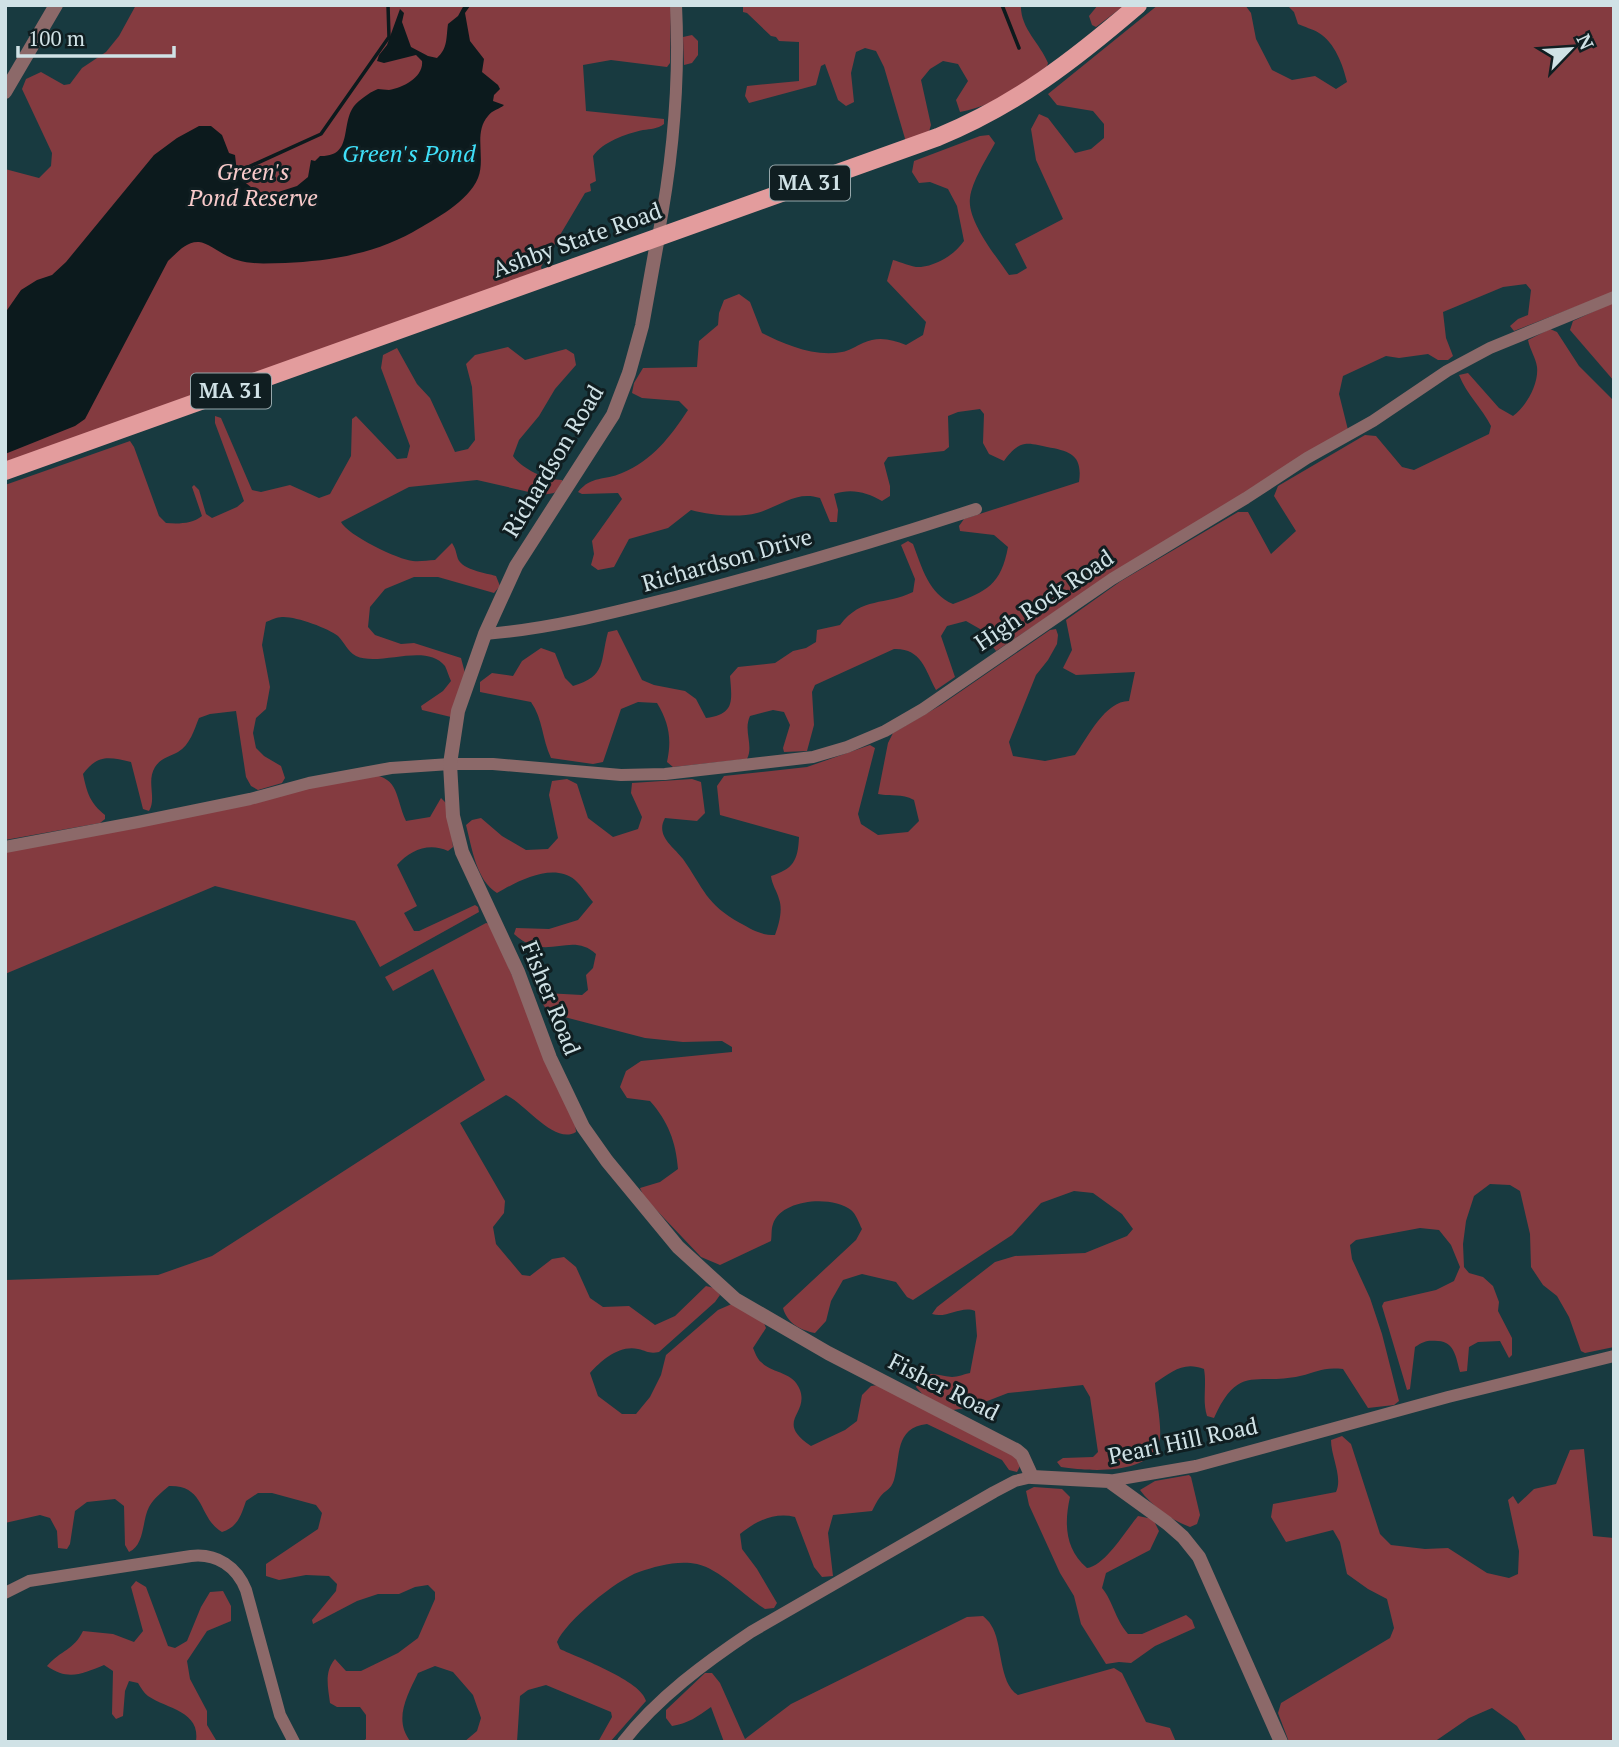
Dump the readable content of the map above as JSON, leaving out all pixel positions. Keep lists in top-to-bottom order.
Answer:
{
  "streets": {
    "main road": ["MA 31", "Ashby State Road"],
    "street": [
      "Richardson Road",
      "Richardson Drive",
      "High Rock Road",
      "Fisher Road",
      "Pearl Hill Road"
    ]
  },
  "crossings": [
    ["Ashby State Road", "Richardson Road"],
    ["Richardson Road", "Richardson Drive"],
    ["Richardson Road", "High Rock Road"],
    ["Richardson Road", "Fisher Road"],
    ["High Rock Road", "Fisher Road"],
    ["Fisher Road", "Pearl Hill Road"]
  ],
  "water": ["Green's Pond"],
  "parks": ["Green's Pond Reserve"],
  "scale_bar": "100 m",
  "north": "top right"
}
